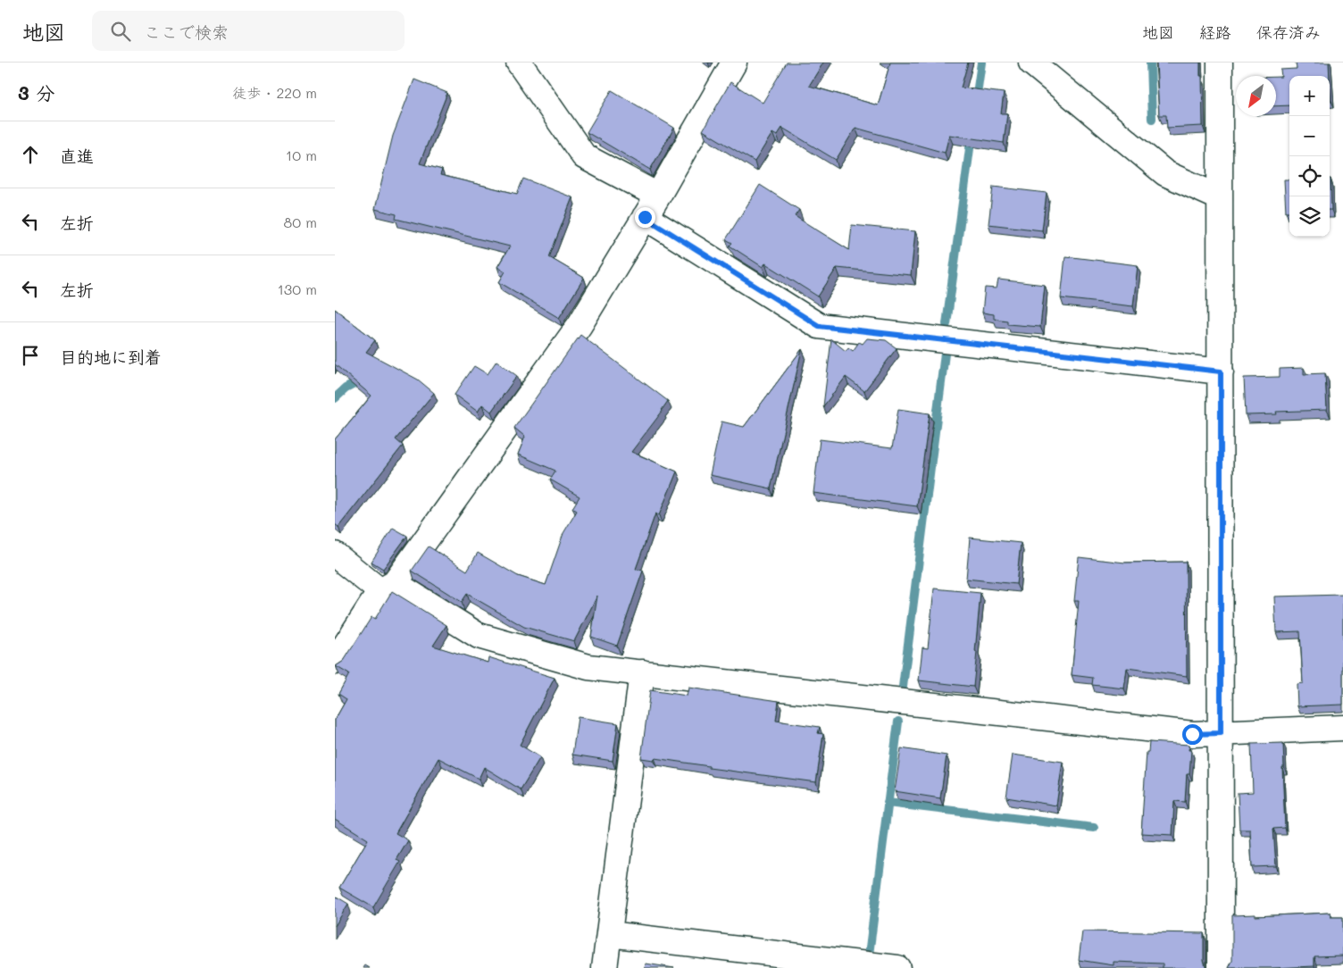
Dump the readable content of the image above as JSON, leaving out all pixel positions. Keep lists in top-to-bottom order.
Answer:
{
  "north": "bottom left",
  "page": {
    "header": "地図",
    "search": "ここで検索",
    "nav": ["地図", "経路", "保存済み"],
    "heading": ["3 分", "徒歩 · 220 m"],
    "map_buttons": ["+", "−"],
    "list": [
      ["直進", "10 m"],
      ["左折", "80 m"],
      ["左折", "130 m"],
      "目的地に到着"
    ]
  }
}
